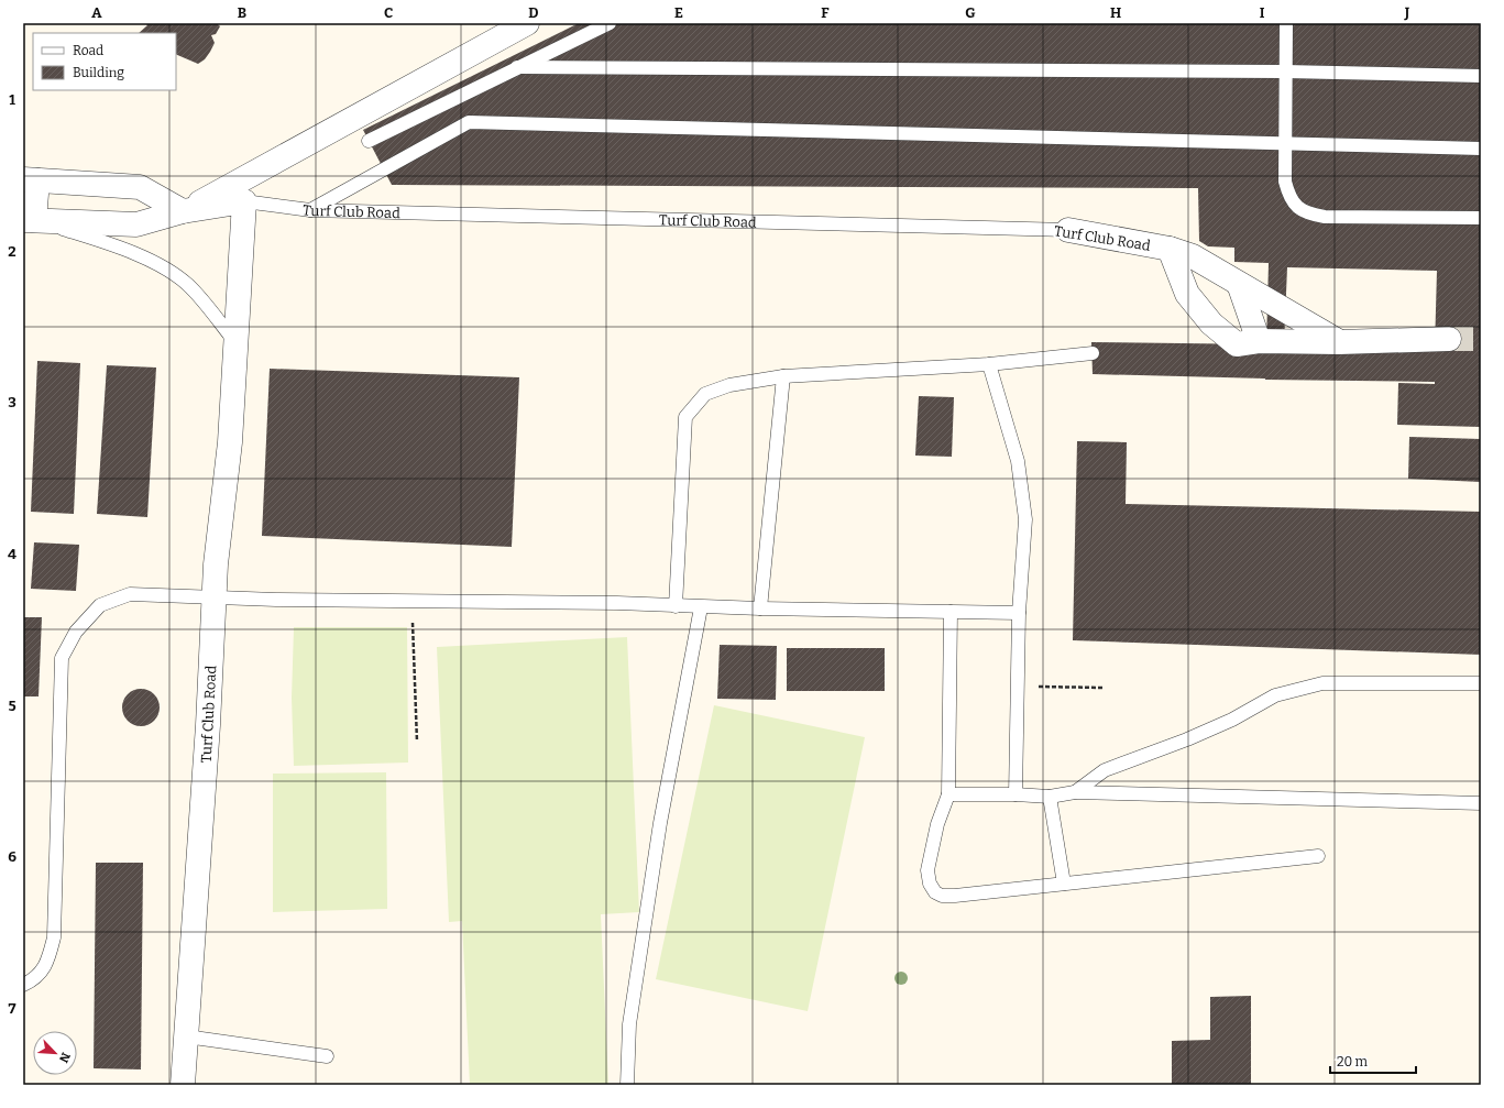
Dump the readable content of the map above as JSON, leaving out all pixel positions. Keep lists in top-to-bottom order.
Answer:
{
  "streets": {
    "street": ["Turf Club Road"]
  },
  "legend": ["Road", "Building"],
  "scale_bar": "20 m",
  "north": "bottom right",
  "grid": {
    "columns": [
      "A",
      "B",
      "C",
      "D",
      "E",
      "F",
      "G",
      "H",
      "I",
      "J"
    ],
    "rows": [
      "1",
      "2",
      "3",
      "4",
      "5",
      "6",
      "7"
    ]
  }
}
